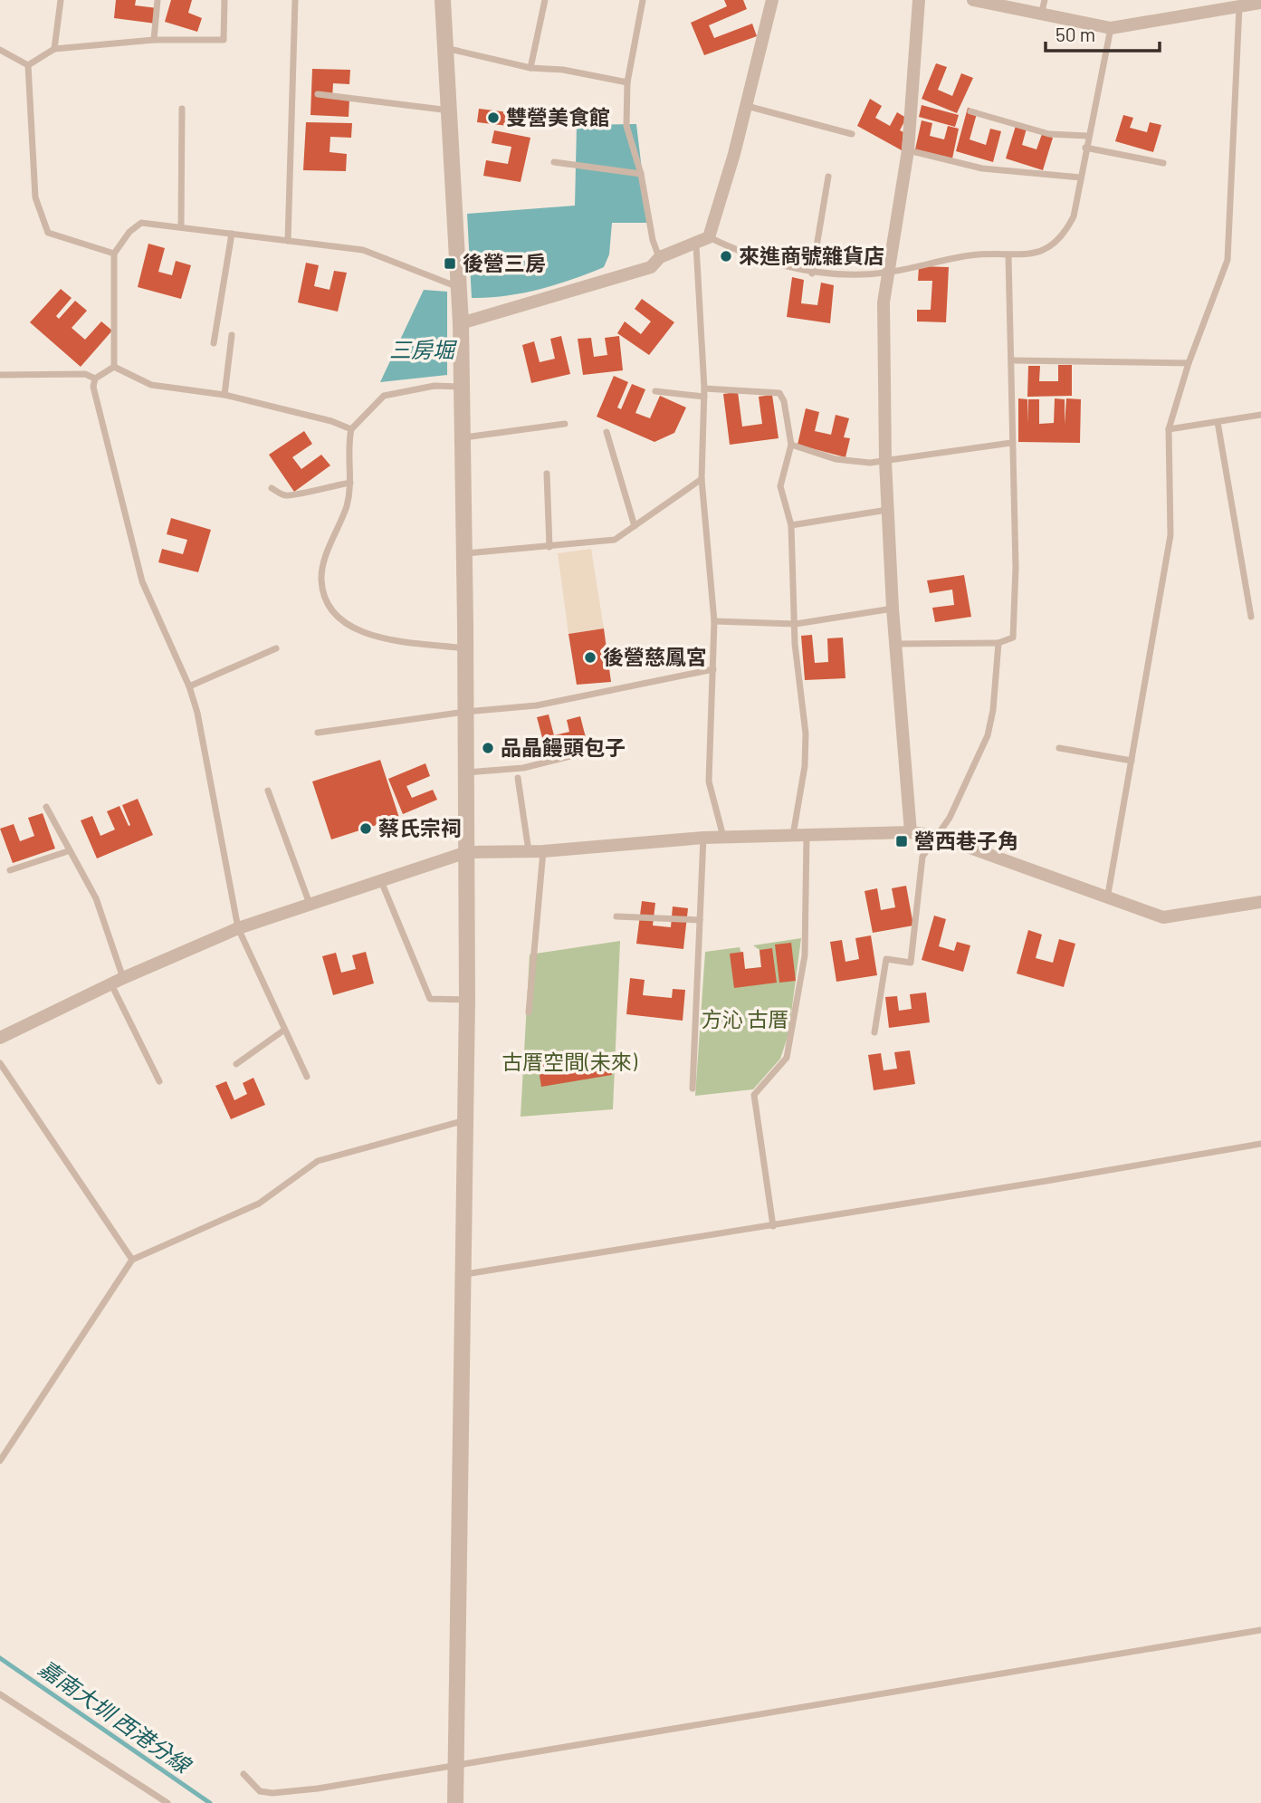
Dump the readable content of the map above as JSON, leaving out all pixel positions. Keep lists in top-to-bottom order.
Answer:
{
  "water": ["三房堀", "嘉南大圳 西港分線"],
  "parks": ["方沁 古厝", "古厝空間(未來)"],
  "places": {
    "other": [
      "雙營美食館",
      "來進商號雜貨店",
      "後營慈鳳宮",
      "品晶饅頭包子",
      "蔡氏宗祠"
    ],
    "transit": ["後營三房", "營西巷子角"]
  },
  "scale_bar": "50 m"
}
